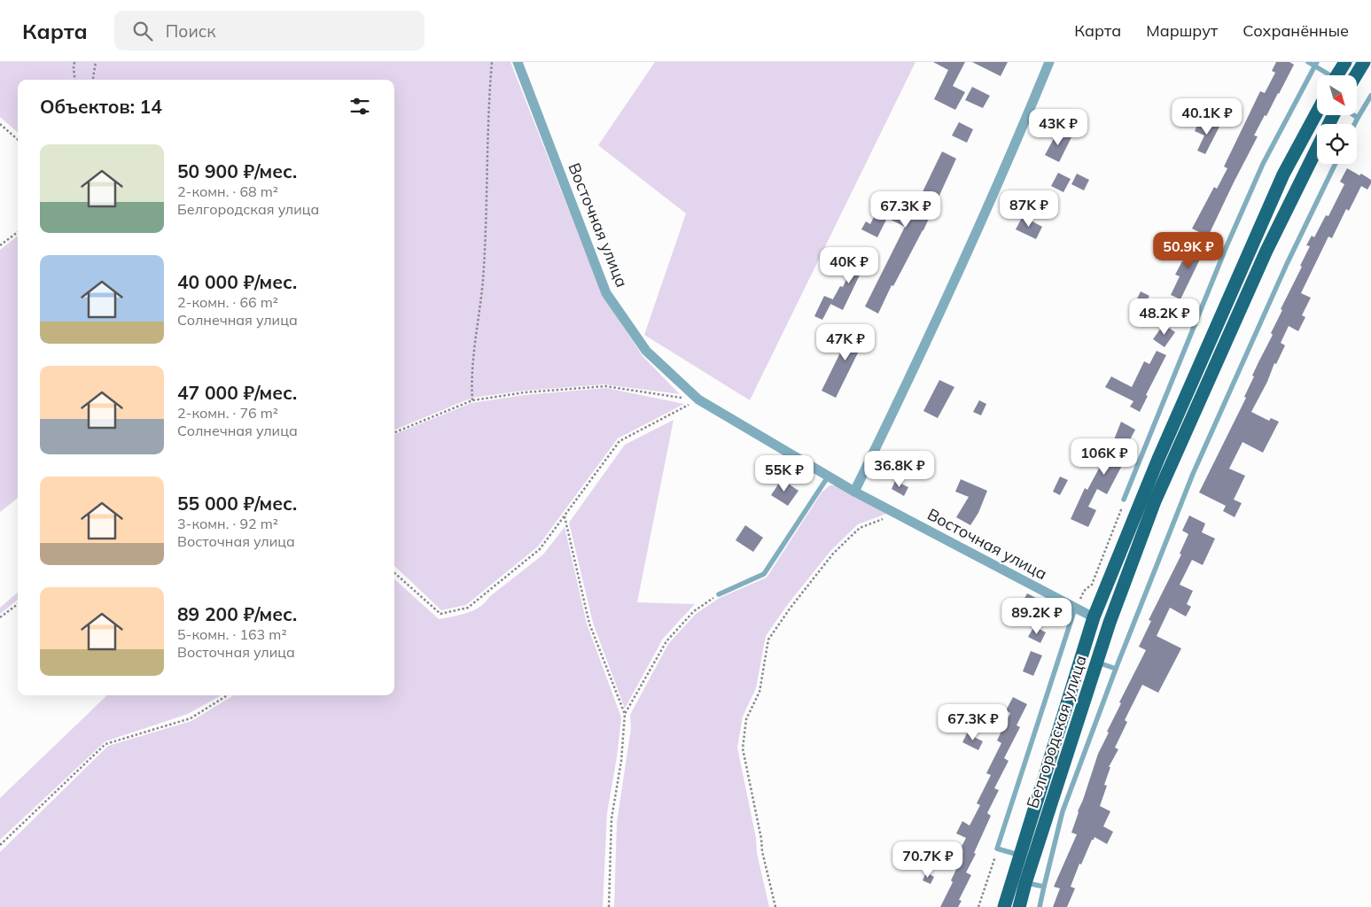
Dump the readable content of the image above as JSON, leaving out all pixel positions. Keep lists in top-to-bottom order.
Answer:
{
  "streets": {
    "main road": ["Белгородская улица"],
    "street": ["Восточная улица"]
  },
  "crossings": [
    ["Восточная улица", "Белгородская улица"]
  ],
  "north": "bottom right",
  "page": {
    "header": "Карта",
    "search": "Поиск",
    "nav": ["Карта", "Маршрут", "Сохранённые"],
    "heading": "Объектов: 14",
    "price": [
      "40.1K ₽",
      "43K ₽",
      "87K ₽",
      "67.3K ₽",
      "50.9K ₽",
      "40K ₽",
      "48.2K ₽",
      "47K ₽",
      "106K ₽",
      "36.8K ₽",
      "55K ₽",
      "89.2K ₽",
      "67.3K ₽",
      "70.7K ₽"
    ],
    "list": [
      {
        "name": "50 900 ₽/мес.",
        "note": "2-комн. · 68 m² · Белгородская улица"
      },
      {
        "name": "40 000 ₽/мес.",
        "note": "2-комн. · 66 m² · Солнечная улица"
      },
      {
        "name": "47 000 ₽/мес.",
        "note": "2-комн. · 76 m² · Солнечная улица"
      },
      {
        "name": "55 000 ₽/мес.",
        "note": "3-комн. · 92 m² · Восточная улица"
      },
      {
        "name": "89 200 ₽/мес.",
        "note": "5-комн. · 163 m² · Восточная улица"
      }
    ]
  }
}
